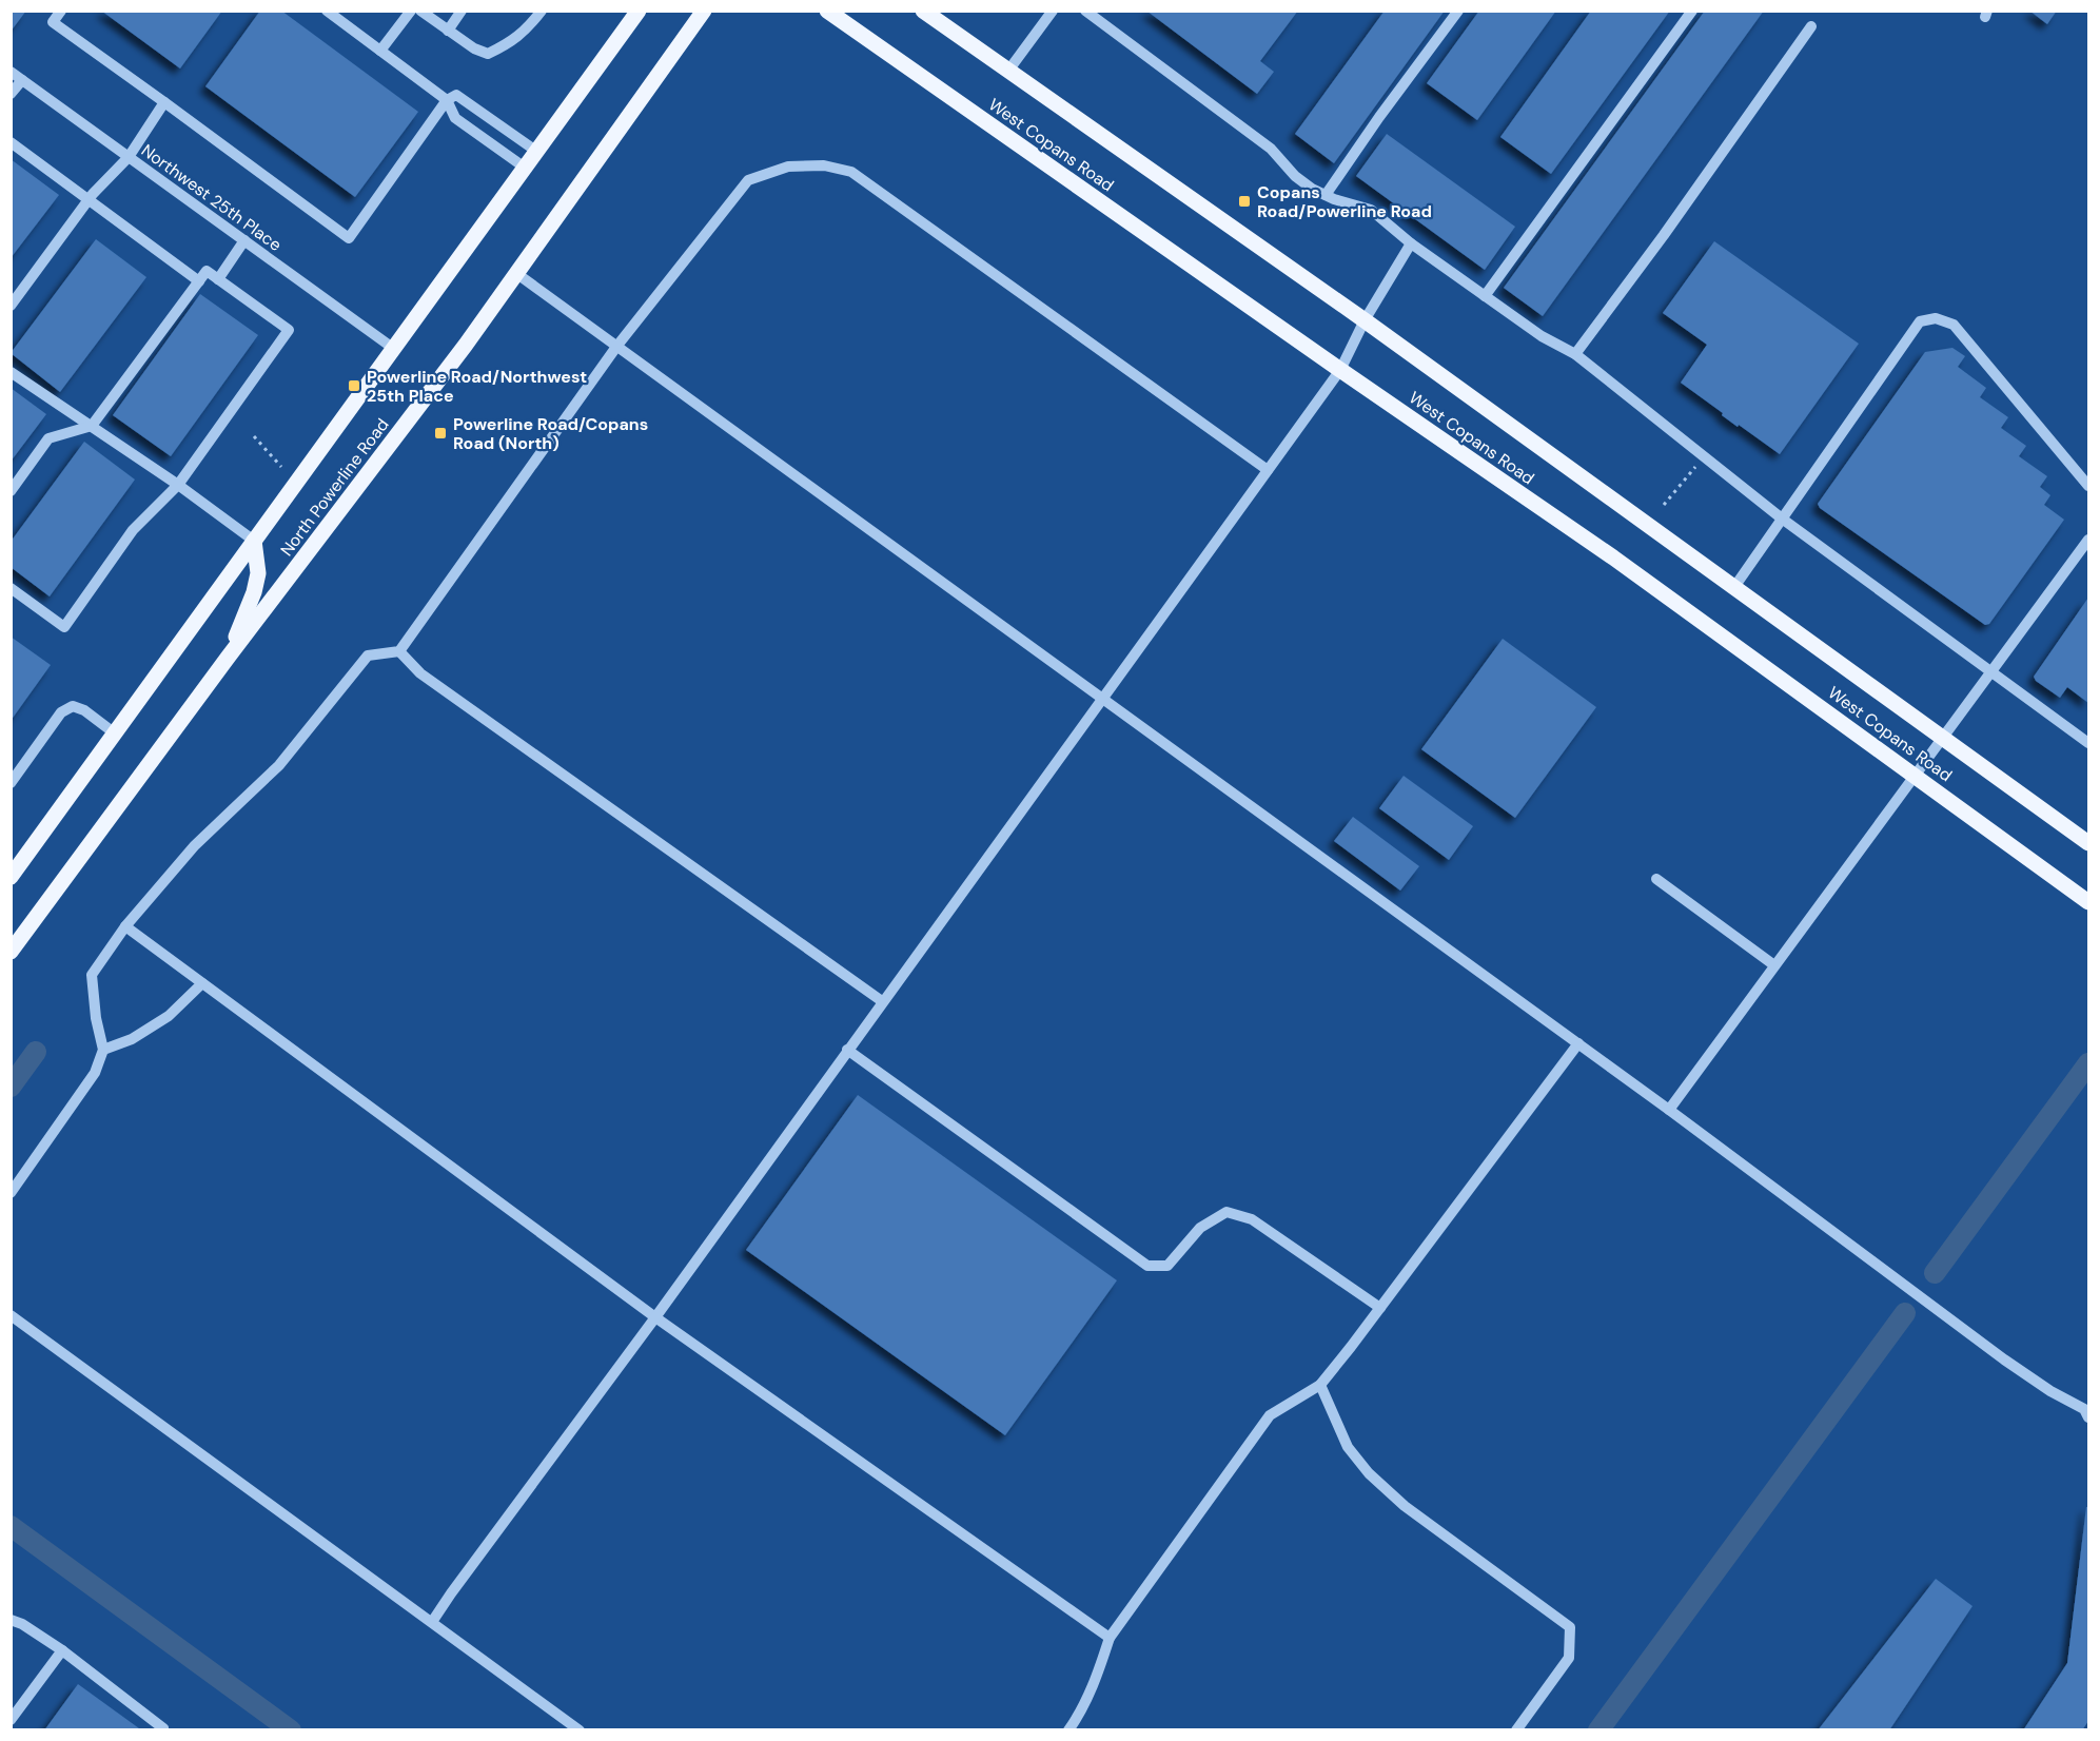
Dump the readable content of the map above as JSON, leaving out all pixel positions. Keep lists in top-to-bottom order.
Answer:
{
  "streets": {
    "main road": ["West Copans Road", "North Powerline Road"],
    "street": ["Northwest 25th Place"]
  },
  "crossings": [
    ["Northwest 25th Place", "North Powerline Road"]
  ],
  "places": {
    "transit": ["Copans Road/Powerline Road", "Powerline Road/Northwest 25th Place", "Powerline Road/Copans Road (North)"]
  }
}
